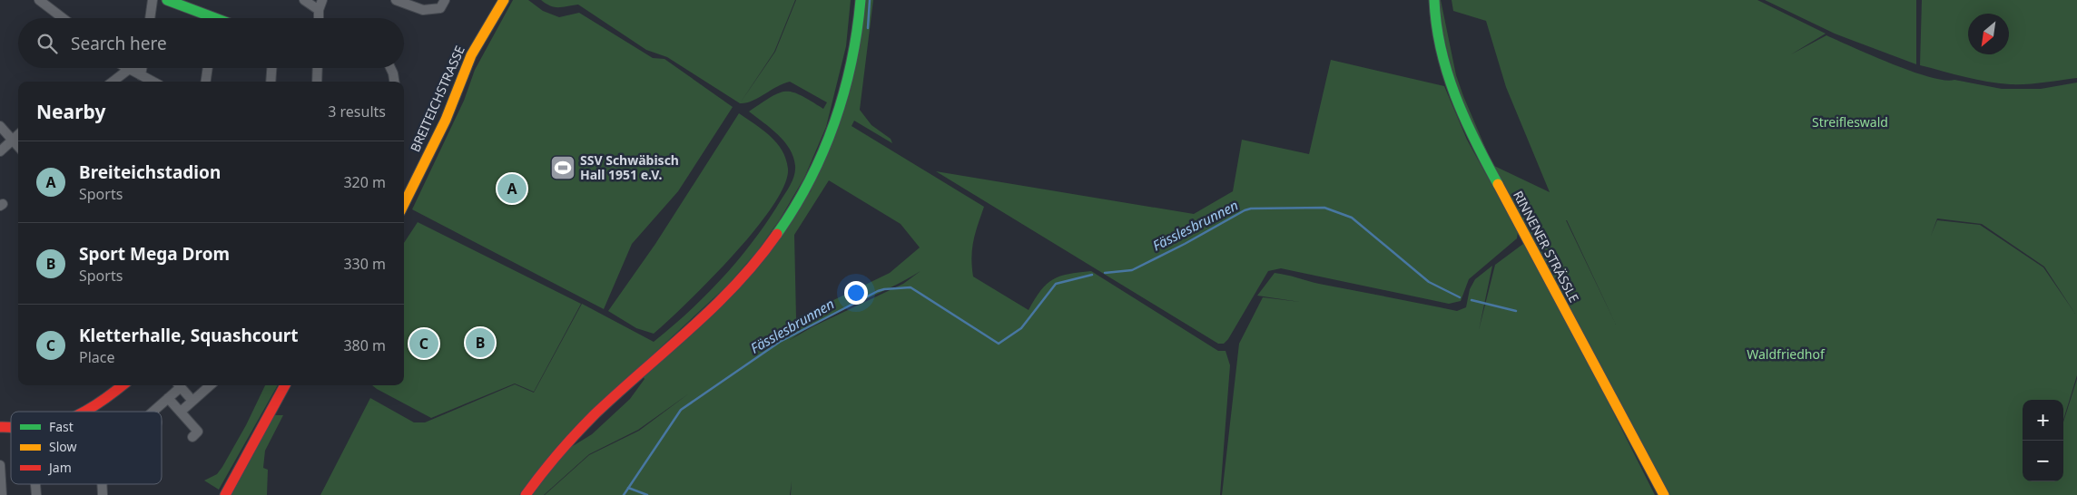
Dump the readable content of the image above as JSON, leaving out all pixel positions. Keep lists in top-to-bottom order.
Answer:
{
  "streets": {
    "street": ["BREITEICHSTRASSE", "RINNENER STRÄSSLE"]
  },
  "water": ["Fässlesbrunnen"],
  "parks": ["Streifleswald", "Waldfriedhof"],
  "places": {
    "sports": ["SSV Schwäbisch Hall 1951 e.V."]
  },
  "legend": ["Fast", "Slow", "Jam"],
  "north": "bottom left",
  "page": {
    "search": "Search here",
    "heading": ["Nearby", "3 results"],
    "list": [
      {
        "mark": "A",
        "name": "Breiteichstadion",
        "note": "Sports",
        "value": "320 m"
      },
      {
        "mark": "B",
        "name": "Sport Mega Drom",
        "note": "Sports",
        "value": "330 m"
      },
      {
        "mark": "C",
        "name": "Kletterhalle, Squashcourt",
        "note": "Place",
        "value": "380 m"
      }
    ],
    "pins": ["A", "B", "C"],
    "map_buttons": ["+", "−"]
  }
}
